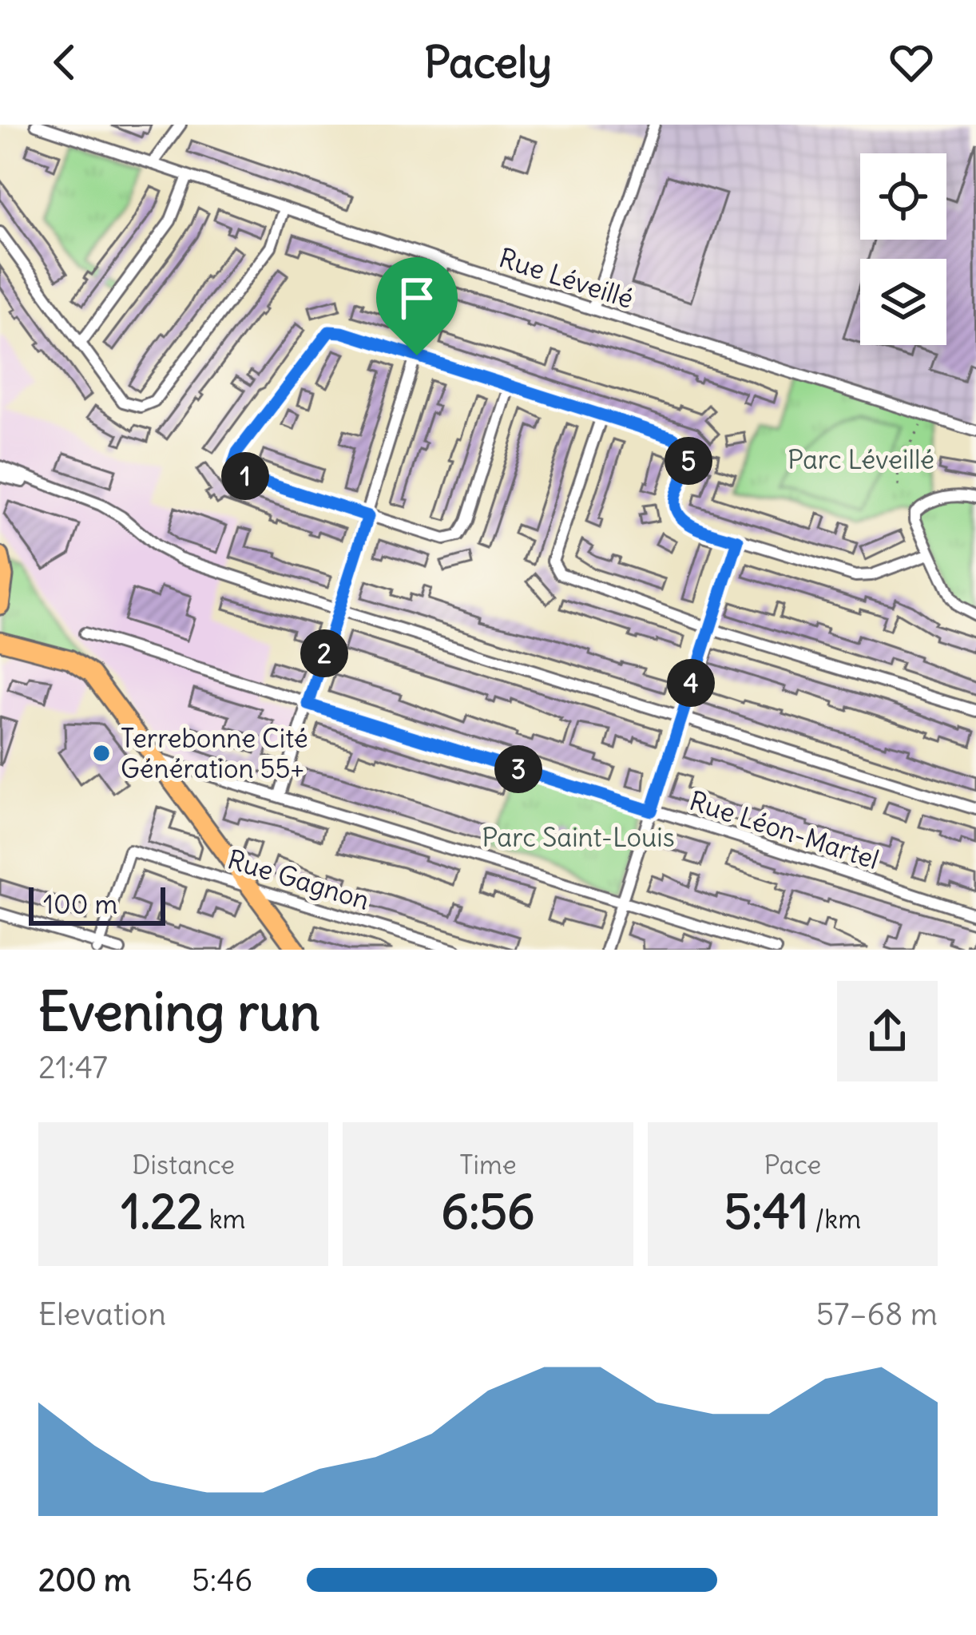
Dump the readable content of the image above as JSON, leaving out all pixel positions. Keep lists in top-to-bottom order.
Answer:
{
  "streets": {
    "street": ["Rue Léveillé", "Rue Léon-Martel", "Rue Gagnon"]
  },
  "parks": ["Parc Léveillé", "Parc Saint-Louis"],
  "places": ["Terrebonne Cité Génération 55+"],
  "scale_bar": "100 m",
  "page": {
    "header": "Pacely",
    "pins": [
      "5",
      "1",
      "2",
      "4",
      "3"
    ],
    "scale": "100 m",
    "heading": ["Evening run", "21:47"],
    "stats": [
      ["Distance", "1.22 km"],
      ["Time", "6:56"],
      ["Pace", "5:41 /km"]
    ],
    "chart": ["Elevation", "57–68 m"],
    "list": [
      {
        "name": "200 m",
        "note": "5:46"
      }
    ]
  }
}
